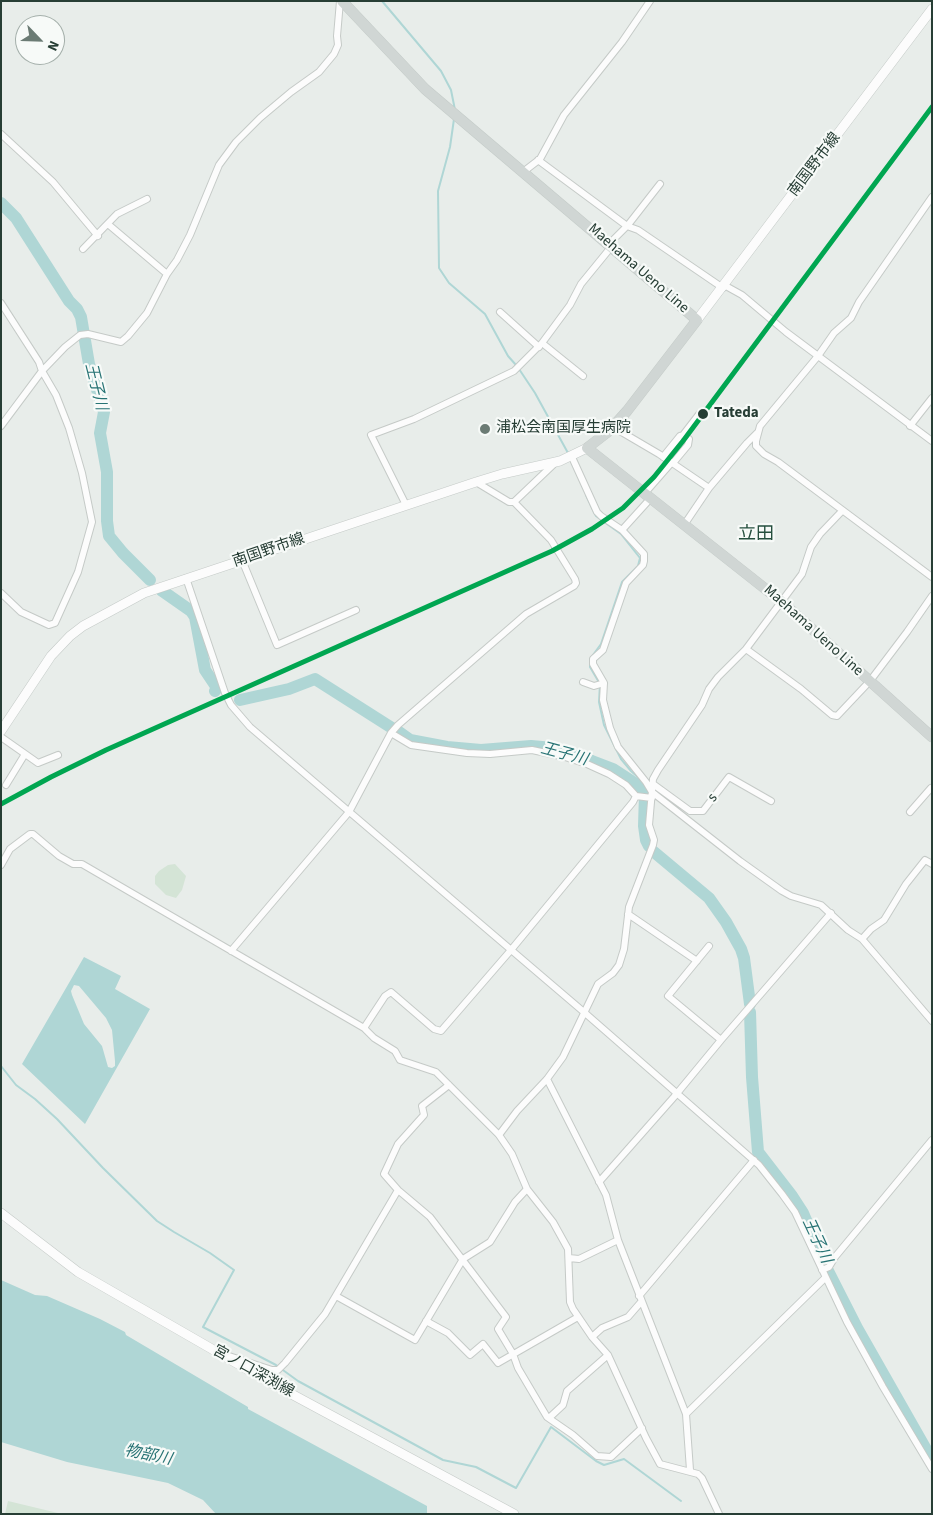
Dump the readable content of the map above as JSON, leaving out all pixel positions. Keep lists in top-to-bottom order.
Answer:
{
  "streets": {
    "main road": ["南国野市線", "Maehama Ueno Line", "宮ノ口深渕線"],
    "street": ["s"]
  },
  "crossings": [
    ["南国野市線", "Maehama Ueno Line"]
  ],
  "districts": ["立田"],
  "water": ["王子川", "物部川"],
  "places": ["Tateda", "浦松会南国厚生病院"],
  "north": "bottom right"
}
